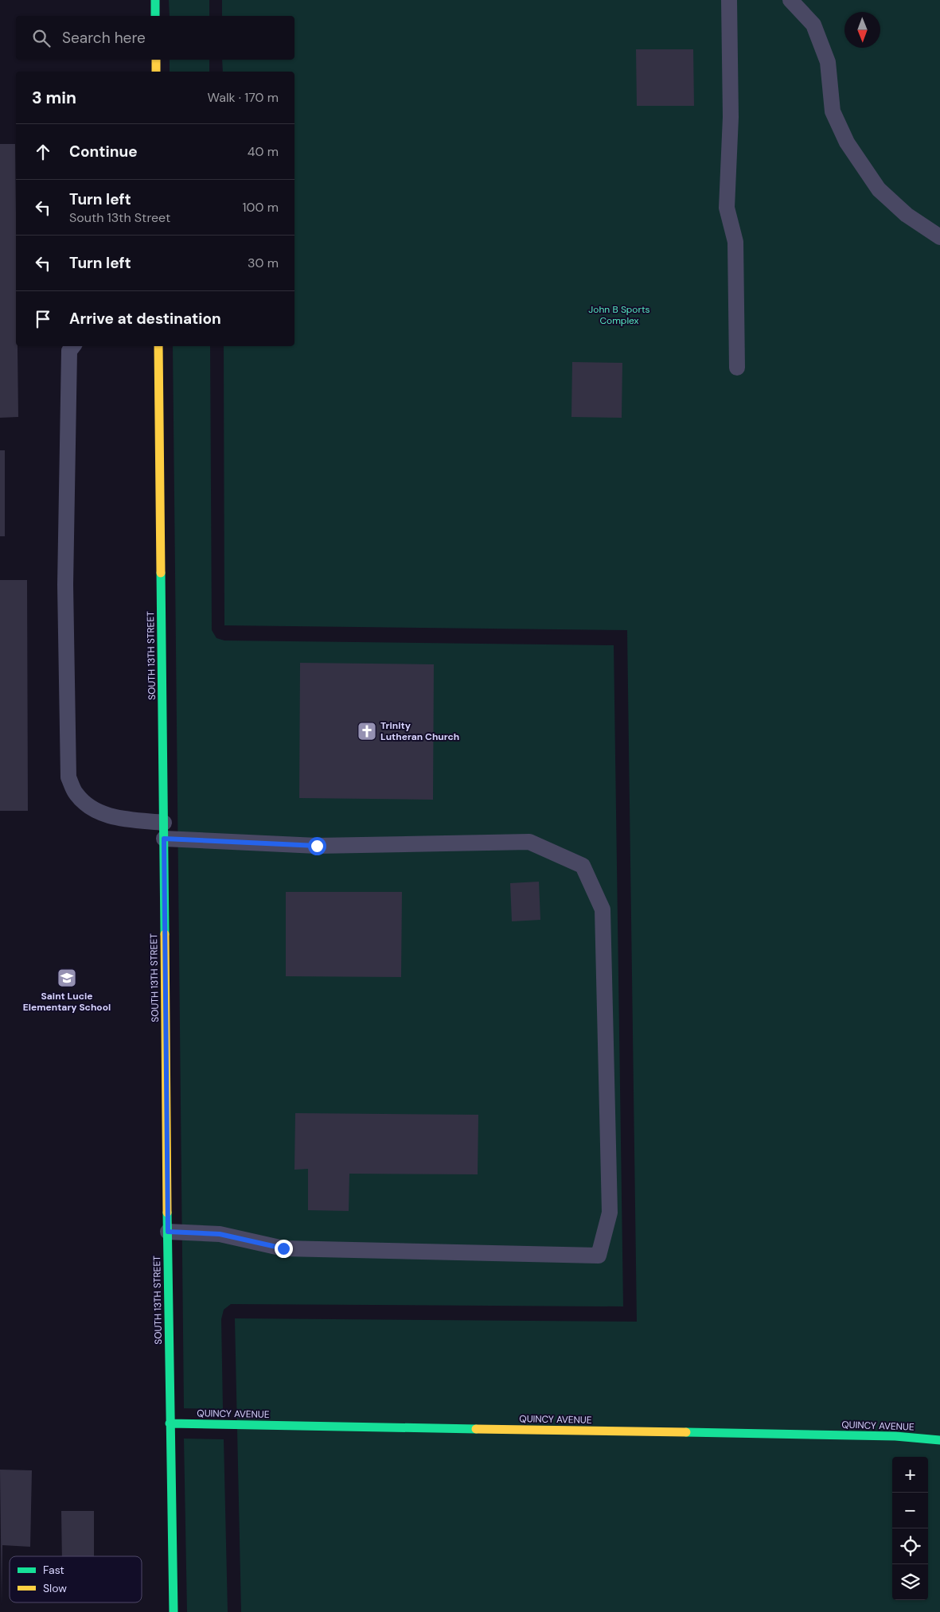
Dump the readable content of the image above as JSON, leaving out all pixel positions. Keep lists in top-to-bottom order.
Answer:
{
  "streets": {
    "street": ["SOUTH 13TH STREET", "QUINCY AVENUE"]
  },
  "crossings": [
    ["SOUTH 13TH STREET", "QUINCY AVENUE"]
  ],
  "parks": ["John B Sports Complex"],
  "places": {
    "church": ["Trinity Lutheran Church"],
    "school or university": ["Saint Lucie Elementary School"]
  },
  "legend": ["Fast", "Slow"],
  "north": "bottom",
  "page": {
    "search": "Search here",
    "heading": ["3 min", "Walk · 170 m"],
    "list": [
      ["Continue", "40 m"],
      ["Turn left", "South 13th Street", "100 m"],
      ["Turn left", "30 m"],
      "Arrive at destination"
    ],
    "map_buttons": ["+", "−"]
  }
}
